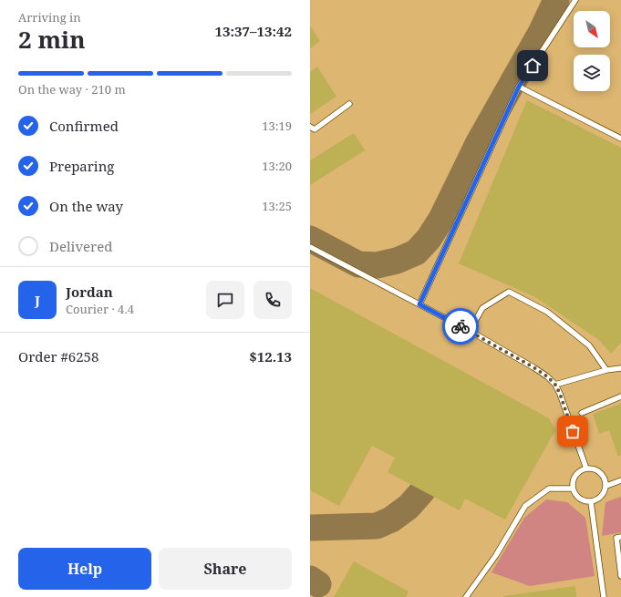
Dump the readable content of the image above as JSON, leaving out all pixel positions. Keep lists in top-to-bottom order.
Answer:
{
  "north": "bottom right",
  "page": {
    "heading": ["2 min", "Arriving in", "13:37–13:42"],
    "panel": [
      "Jordan",
      "Courier · 4.4",
      "Order #6258",
      "$12.13"
    ],
    "bar": "On the way · 210 m",
    "list": [
      ["Confirmed", "13:19"],
      ["Preparing", "13:20"],
      ["On the way", "13:25"],
      "Delivered"
    ],
    "round": "J",
    "buttons": ["Help", "Share"]
  }
}
